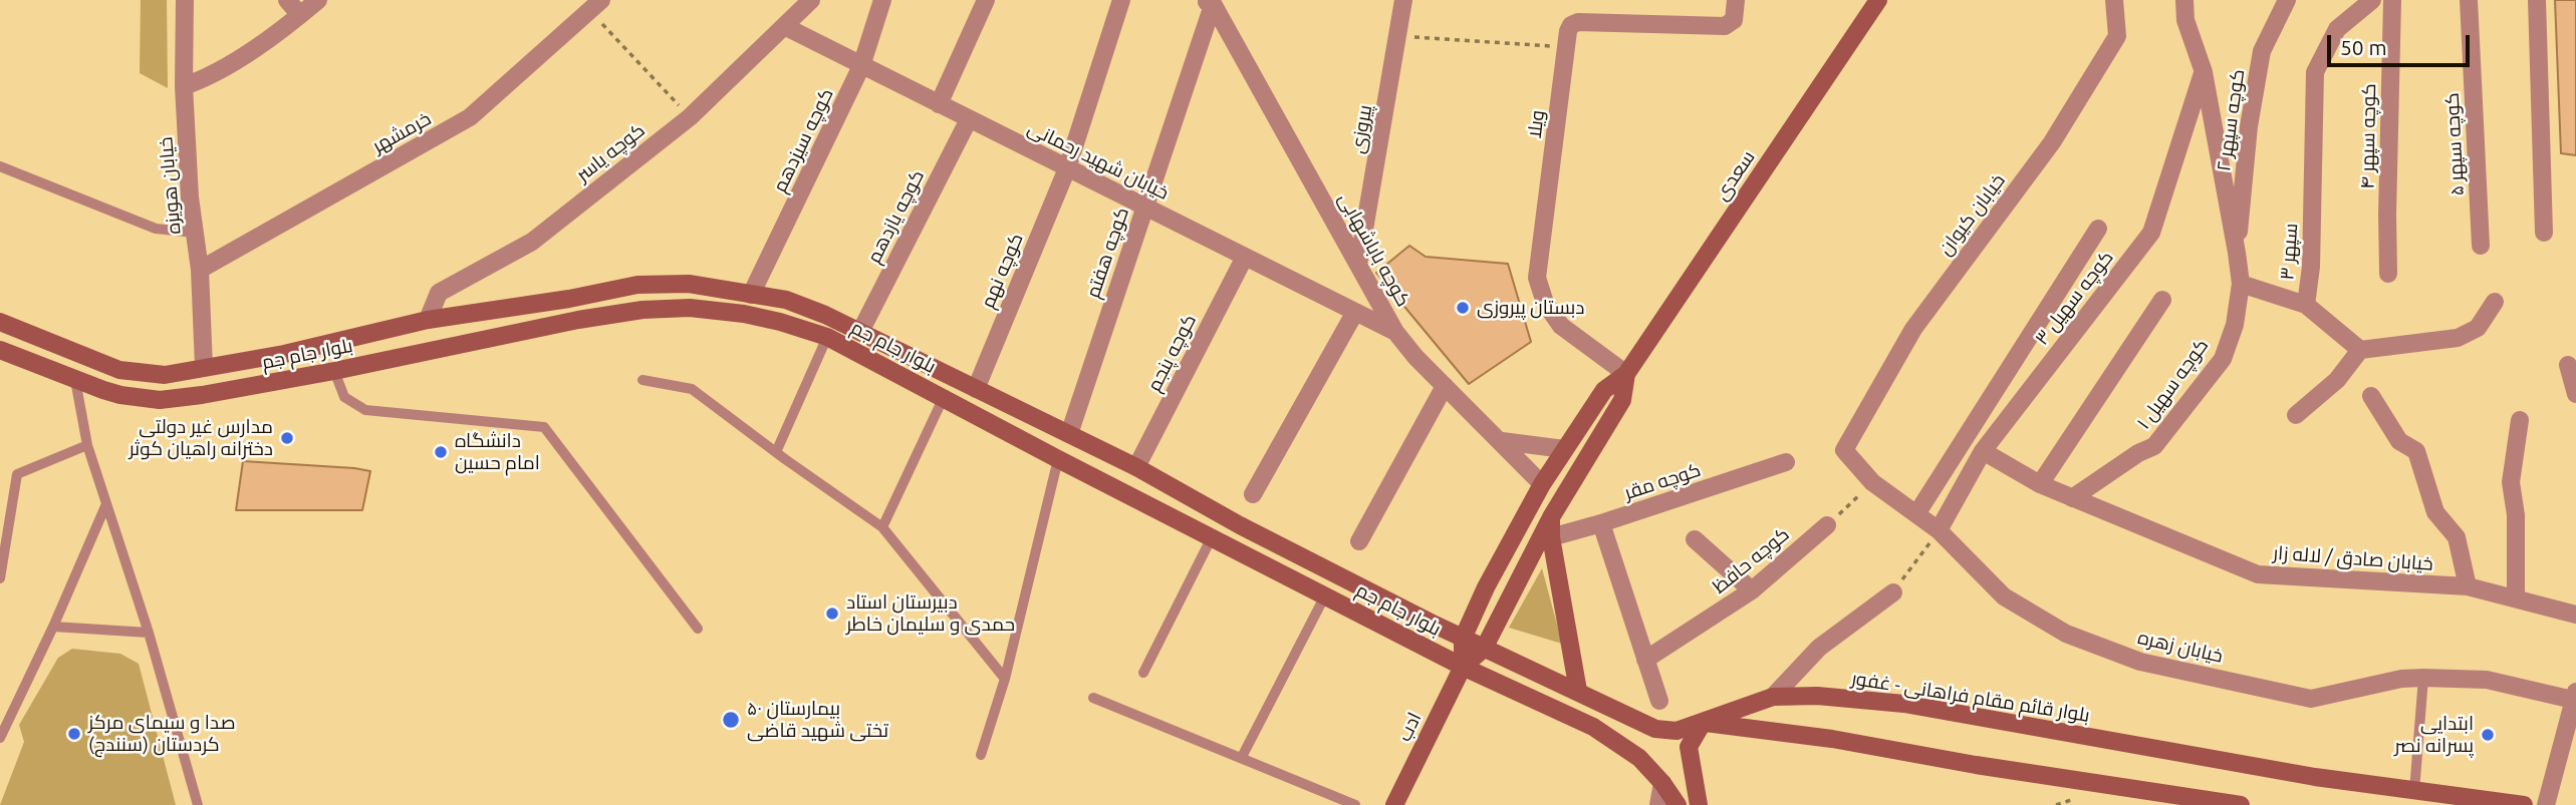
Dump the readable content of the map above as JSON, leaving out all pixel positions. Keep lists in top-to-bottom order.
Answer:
{
  "streets": {
    "main road": [
      "سعدی",
      "بلوار جام جم",
      "بلوار قائم مقام فراهانی - غفور",
      "ادب"
    ],
    "street": [
      "کوچه سپهر ۲",
      "ویلا",
      "پیروزی",
      "خرمشهر",
      "کوچه سپهر ۴",
      "کوچه سیزدهم",
      "کوچه سپهر ۵",
      "کوچه یاسر",
      "خیابان شهید رحمانی",
      "خیابان هویزه",
      "خیابان کیوان",
      "کوچه یازدهم",
      "کوچه باباشهابی",
      "سپهر ۳",
      "کوچه هفتم",
      "کوچه نهم",
      "کوچه سهیل ۳",
      "کوچه پنجم",
      "کوچه سهیل ۱",
      "کوچه مقر",
      "خیابان صادق / لاله زار",
      "کوچه حافظ",
      "خیابان زهره"
    ]
  },
  "crossings": [
    ["کوچه سپهر ۲", "کوچه سهیل ۱"],
    ["ویلا", "سعدی"],
    ["پیروزی", "کوچه باباشهابی"],
    ["خرمشهر", "خیابان هویزه"],
    ["کوچه سیزدهم", "خیابان شهید رحمانی"],
    ["کوچه سیزدهم", "بلوار جام جم"],
    ["کوچه یاسر", "خیابان شهید رحمانی"],
    ["کوچه یاسر", "بلوار جام جم"],
    ["خیابان شهید رحمانی", "کوچه یازدهم"],
    ["خیابان شهید رحمانی", "کوچه باباشهابی"],
    ["خیابان شهید رحمانی", "کوچه هفتم"],
    ["خیابان شهید رحمانی", "کوچه نهم"],
    ["خیابان شهید رحمانی", "کوچه پنجم"],
    ["سعدی", "کوچه باباشهابی"],
    ["سعدی", "بلوار جام جم"],
    ["خیابان هویزه", "بلوار جام جم"],
    ["خیابان کیوان", "خیابان زهره"],
    ["کوچه یازدهم", "بلوار جام جم"],
    ["کوچه باباشهابی", "کوچه هفتم"],
    ["کوچه هفتم", "بلوار جام جم"],
    ["کوچه نهم", "بلوار جام جم"],
    ["کوچه سهیل ۳", "خیابان صادق / لاله زار"],
    ["کوچه سهیل ۳", "خیابان زهره"],
    ["بلوار جام جم", "کوچه پنجم"],
    ["بلوار جام جم", "بلوار قائم مقام فراهانی - غفور"],
    ["بلوار جام جم", "ادب"],
    ["کوچه سهیل ۱", "خیابان صادق / لاله زار"]
  ],
  "places": [
    "دبستان پیروزی",
    "مدارس غیر دولتی دخترانه راهیان کوثر",
    "دانشگاه امام حسین",
    "دبیرستان استاد حمدی و سلیمان خاطر",
    "بیمارستان ۵۰ تختی شهید قاضی",
    "صدا و سیمای مرکز کردستان (سنندج)",
    "ابتدایی پسرانه نصر"
  ],
  "scale_bar": "50 m"
}
